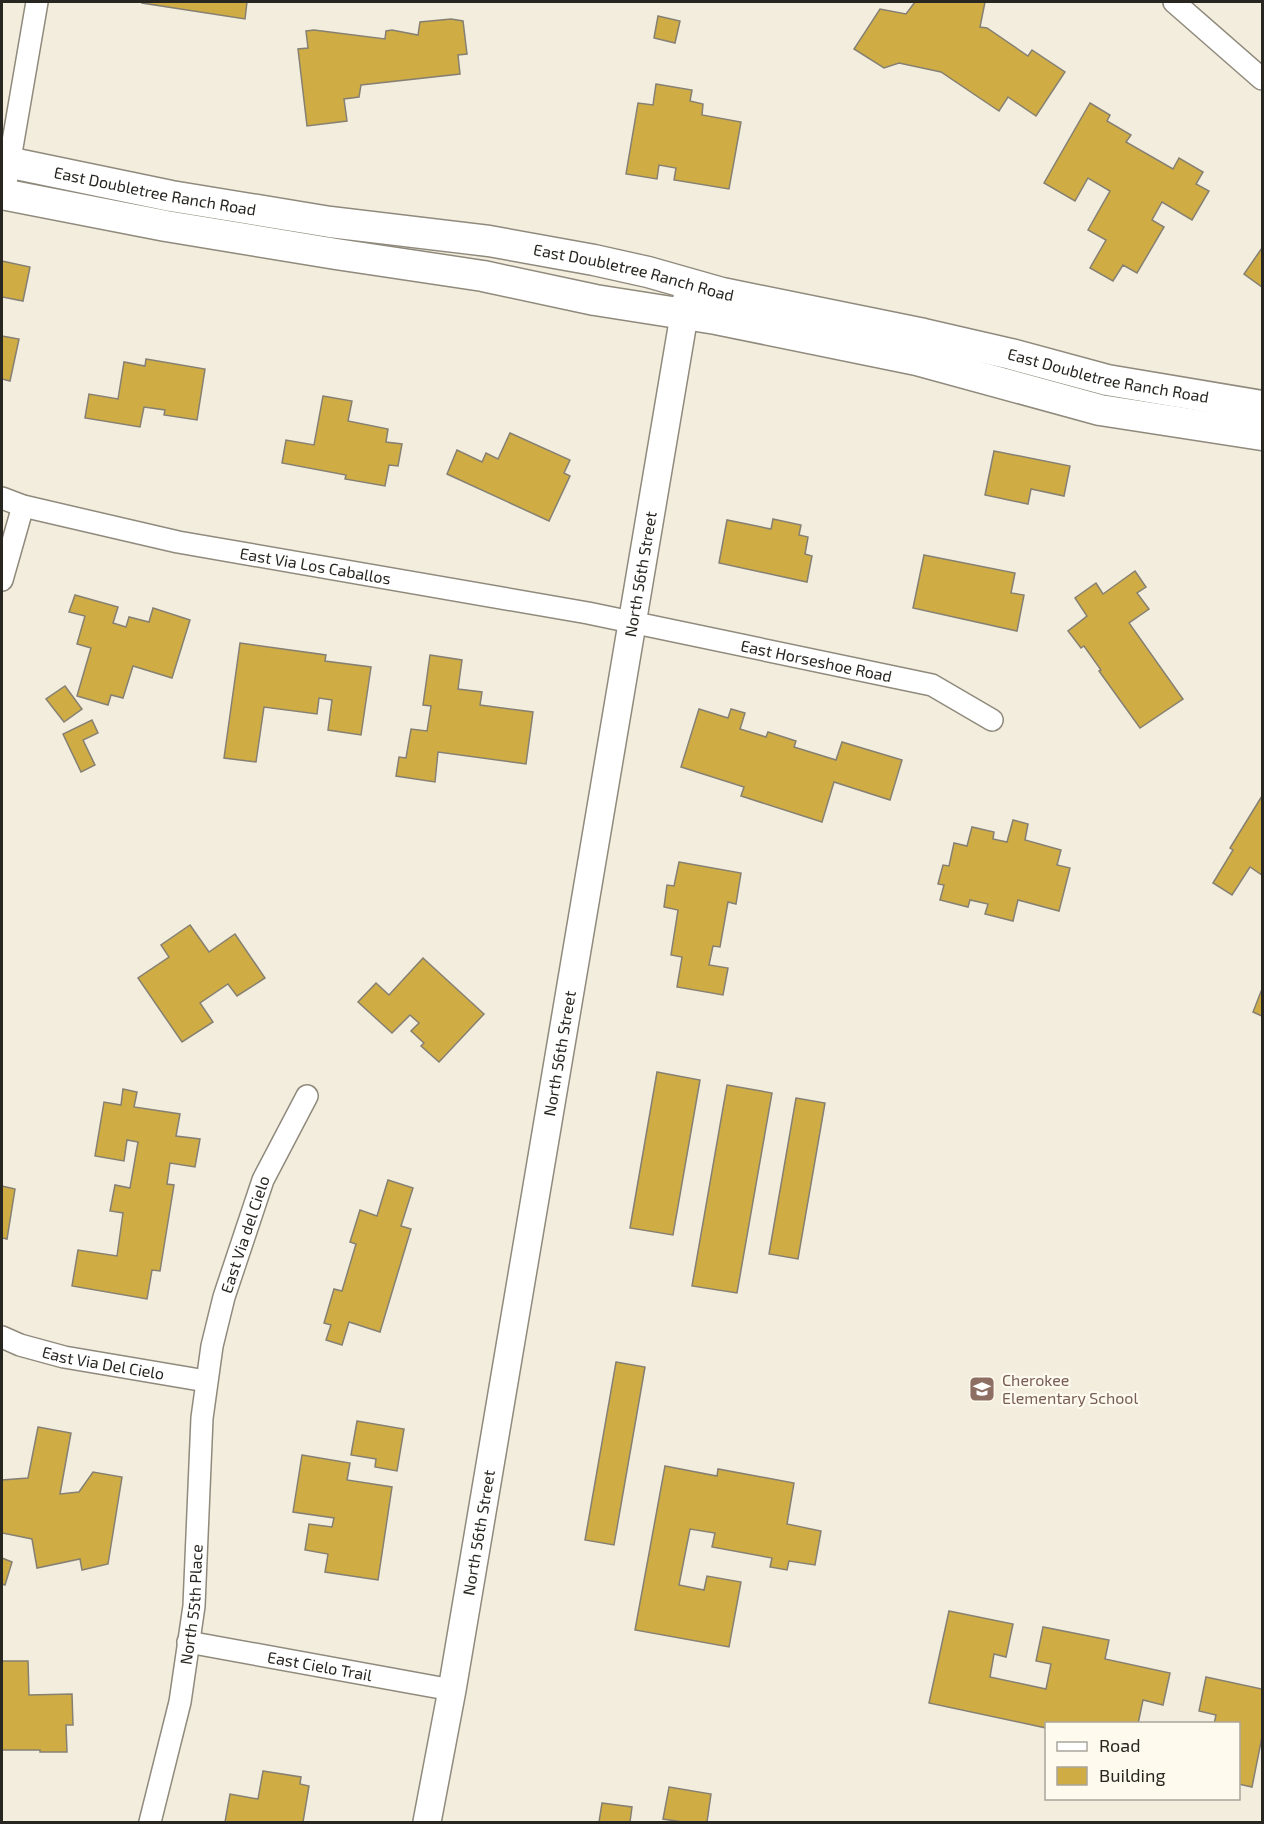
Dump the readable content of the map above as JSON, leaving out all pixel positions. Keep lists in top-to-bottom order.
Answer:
{
  "streets": {
    "main road": ["East Doubletree Ranch Road"],
    "street": [
      "East Via Los Caballos",
      "North 56th Street",
      "East Horseshoe Road",
      "East Via del Cielo",
      "East Via Del Cielo",
      "North 55th Place",
      "East Cielo Trail"
    ]
  },
  "crossings": [
    ["East Doubletree Ranch Road", "North 56th Street"],
    ["East Via Los Caballos", "North 56th Street"],
    ["East Via Los Caballos", "East Horseshoe Road"],
    ["North 56th Street", "East Horseshoe Road"],
    ["North 56th Street", "East Cielo Trail"],
    ["East Via del Cielo", "East Via Del Cielo"],
    ["East Via del Cielo", "North 55th Place"],
    ["East Via Del Cielo", "North 55th Place"],
    ["North 55th Place", "East Cielo Trail"]
  ],
  "places": {
    "school or university": ["Cherokee Elementary School"]
  },
  "legend": ["Road", "Building"]
}
